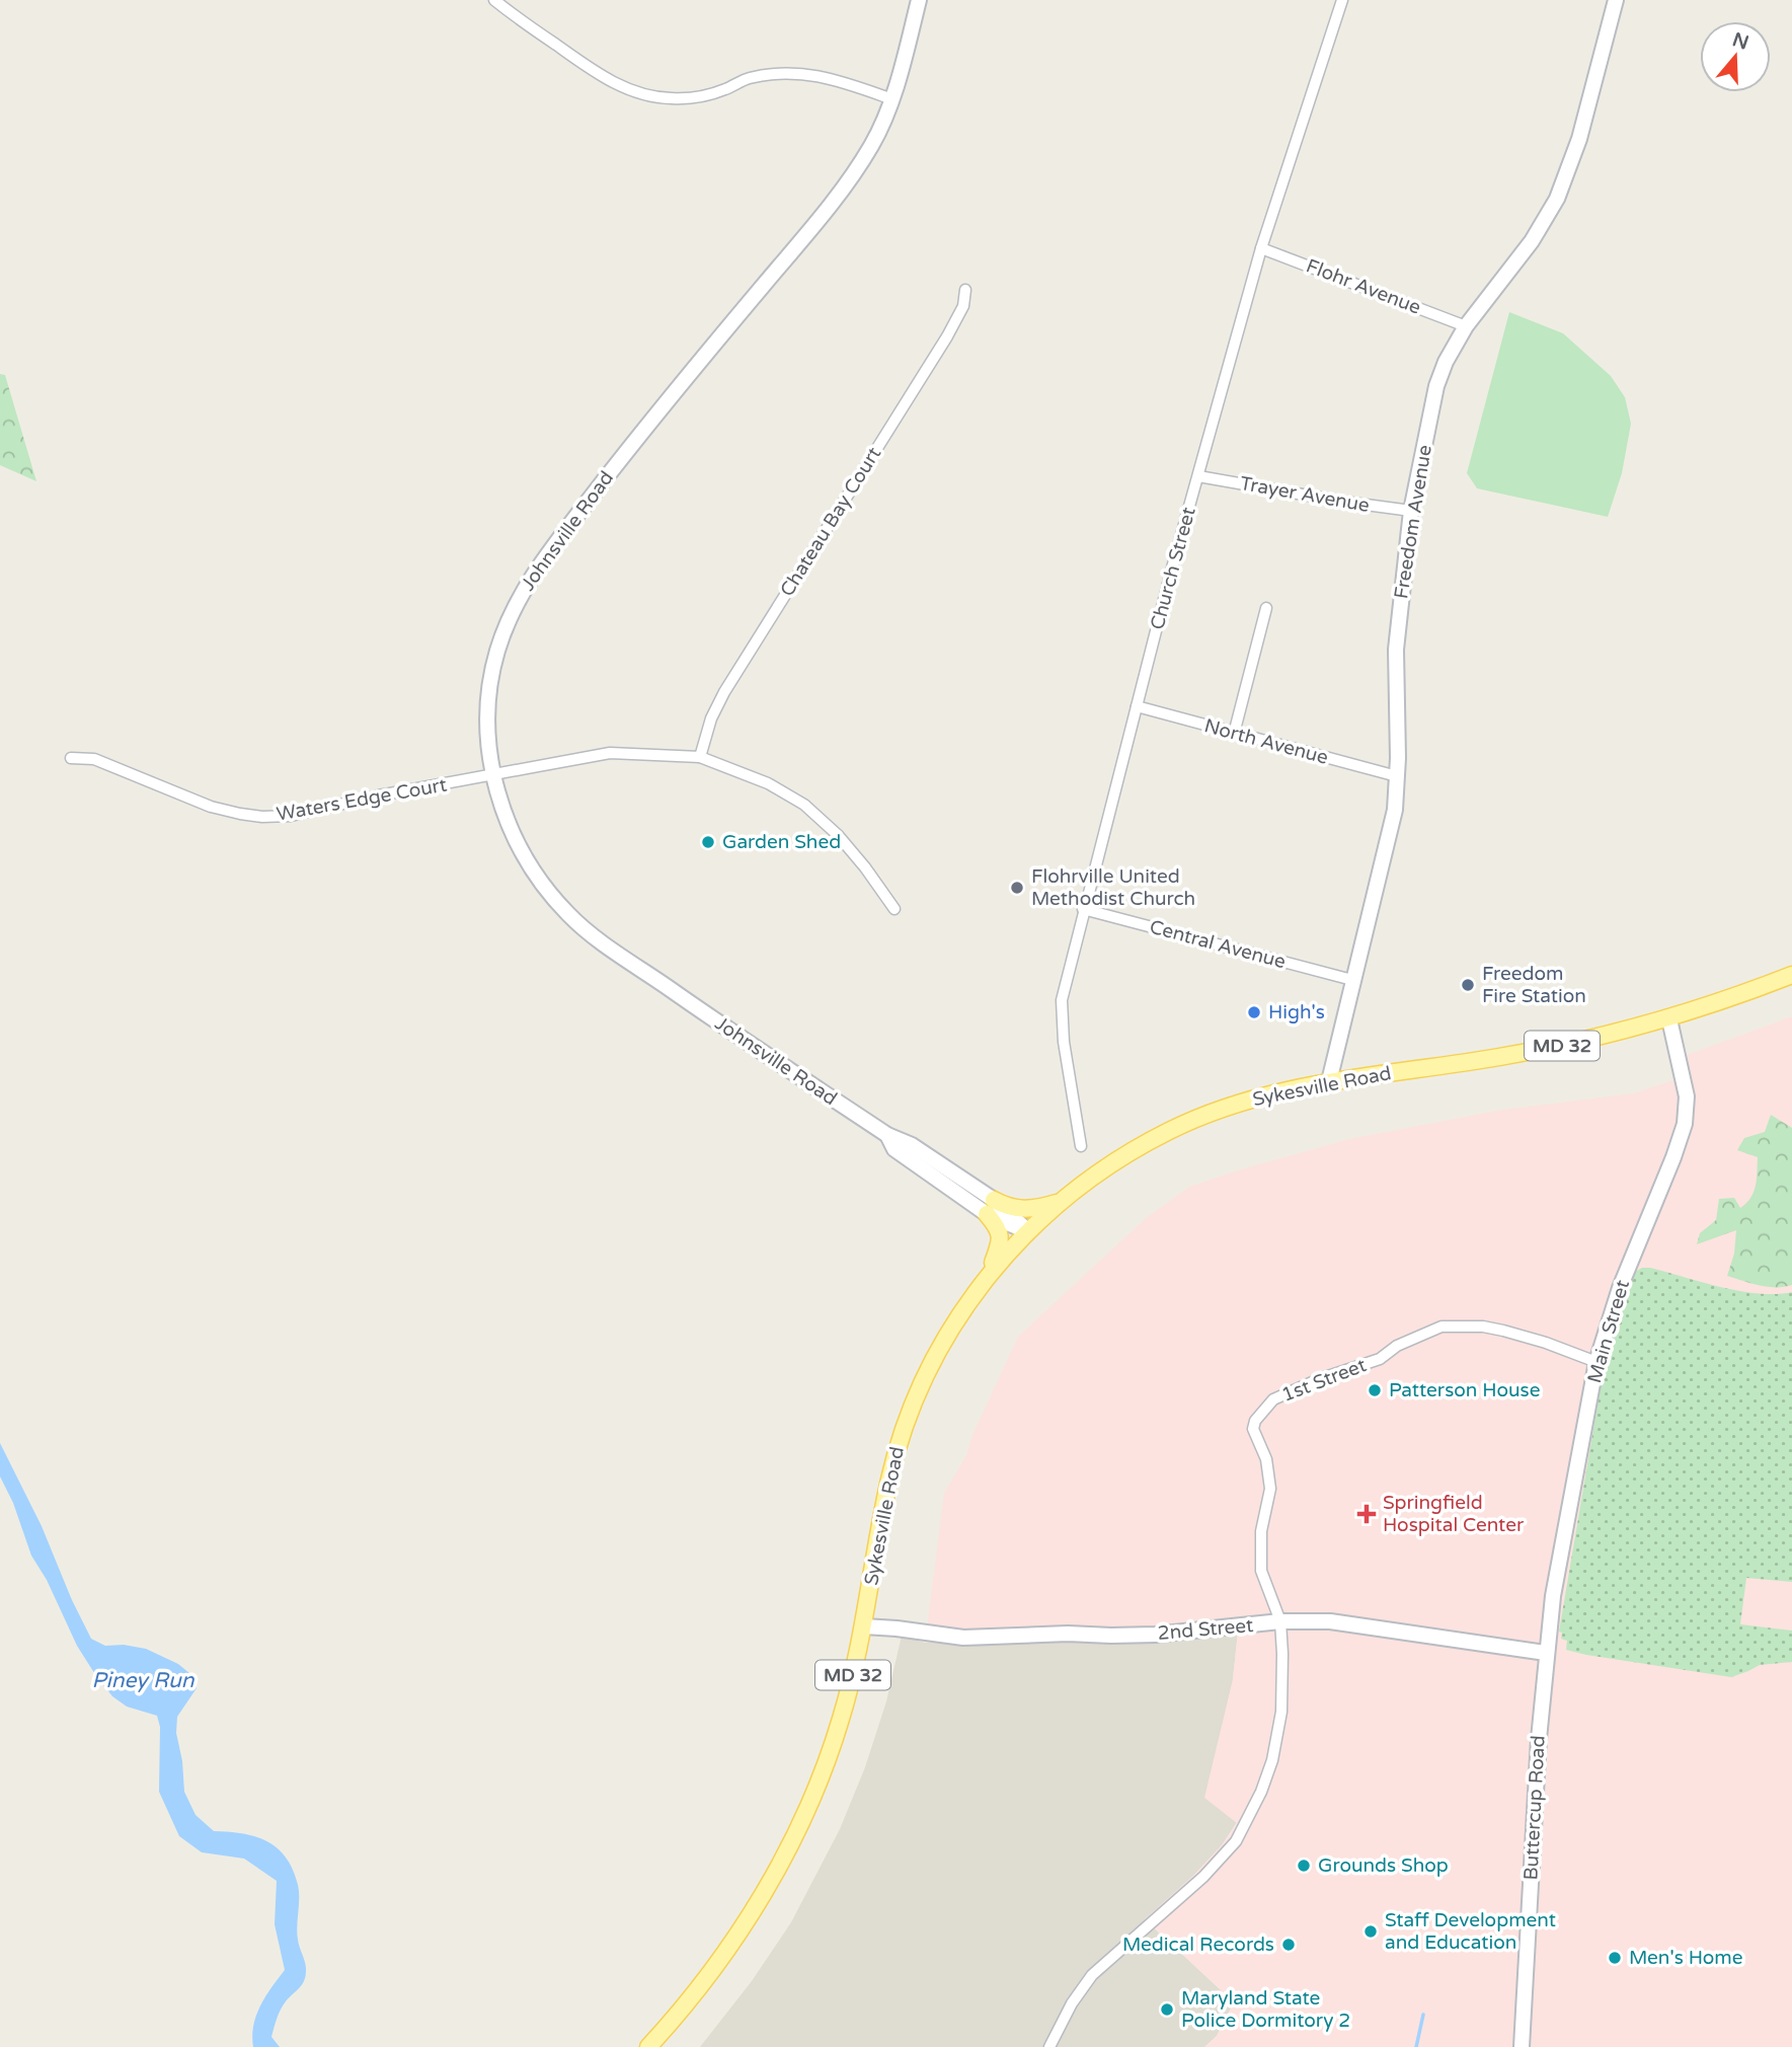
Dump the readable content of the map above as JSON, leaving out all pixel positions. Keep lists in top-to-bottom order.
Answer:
{
  "streets": {
    "main road": ["MD 32", "Sykesville Road"],
    "street": [
      "Flohr Avenue",
      "Trayer Avenue",
      "Chateau Bay Court",
      "Freedom Avenue",
      "Johnsville Road",
      "Church Street",
      "North Avenue",
      "Waters Edge Court",
      "Central Avenue",
      "Main Street",
      "1st Street",
      "2nd Street",
      "Buttercup Road"
    ]
  },
  "crossings": [
    ["Flohr Avenue", "Freedom Avenue"],
    ["Flohr Avenue", "Church Street"],
    ["Trayer Avenue", "Freedom Avenue"],
    ["Trayer Avenue", "Church Street"],
    ["Chateau Bay Court", "Waters Edge Court"],
    ["Freedom Avenue", "North Avenue"],
    ["Freedom Avenue", "Central Avenue"],
    ["Freedom Avenue", "Sykesville Road"],
    ["Johnsville Road", "Waters Edge Court"],
    ["Johnsville Road", "Sykesville Road"],
    ["Church Street", "North Avenue"],
    ["Church Street", "Central Avenue"],
    ["Sykesville Road", "Main Street"],
    ["Sykesville Road", "2nd Street"],
    ["Main Street", "1st Street"],
    ["Main Street", "2nd Street"],
    ["Main Street", "Buttercup Road"],
    ["1st Street", "2nd Street"],
    ["2nd Street", "Buttercup Road"]
  ],
  "water": ["Piney Run"],
  "places": {
    "other": [
      "Garden Shed",
      "Flohrville United Methodist Church",
      "Freedom Fire Station",
      "High's",
      "Patterson House",
      "Grounds Shop",
      "Staff Development and Education",
      "Medical Records",
      "Men's Home",
      "Maryland State Police Dormitory 2"
    ],
    "health": ["Springfield Hospital Center"]
  },
  "north": "top"
}
